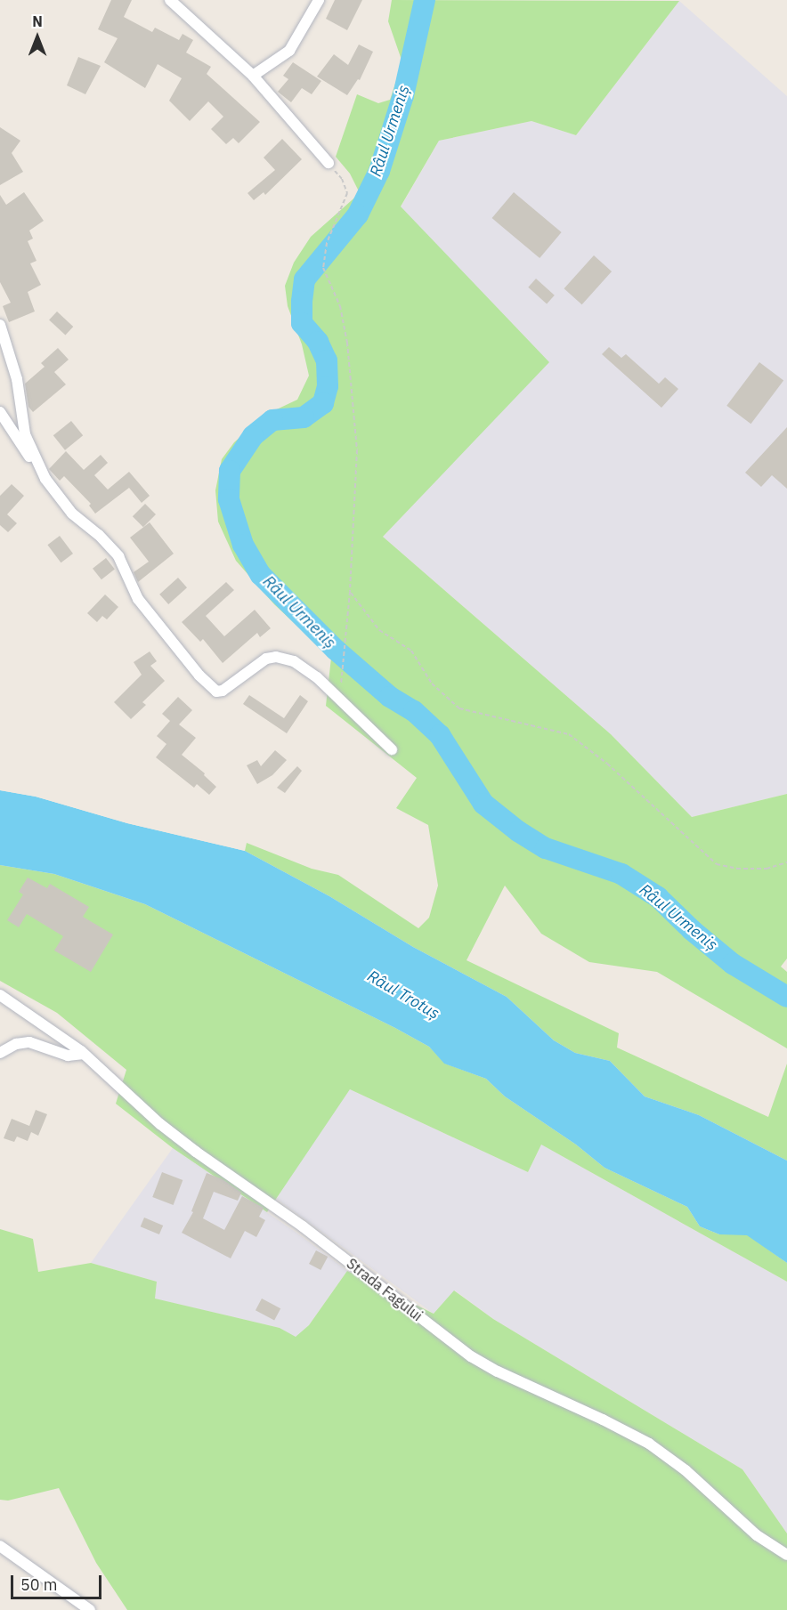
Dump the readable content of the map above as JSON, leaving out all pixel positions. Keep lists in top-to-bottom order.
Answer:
{
  "streets": {
    "street": ["Strada Fagului"]
  },
  "water": ["Râul Urmeniș", "Râul Trotuș"],
  "scale_bar": "50 m",
  "north": "top"
}
